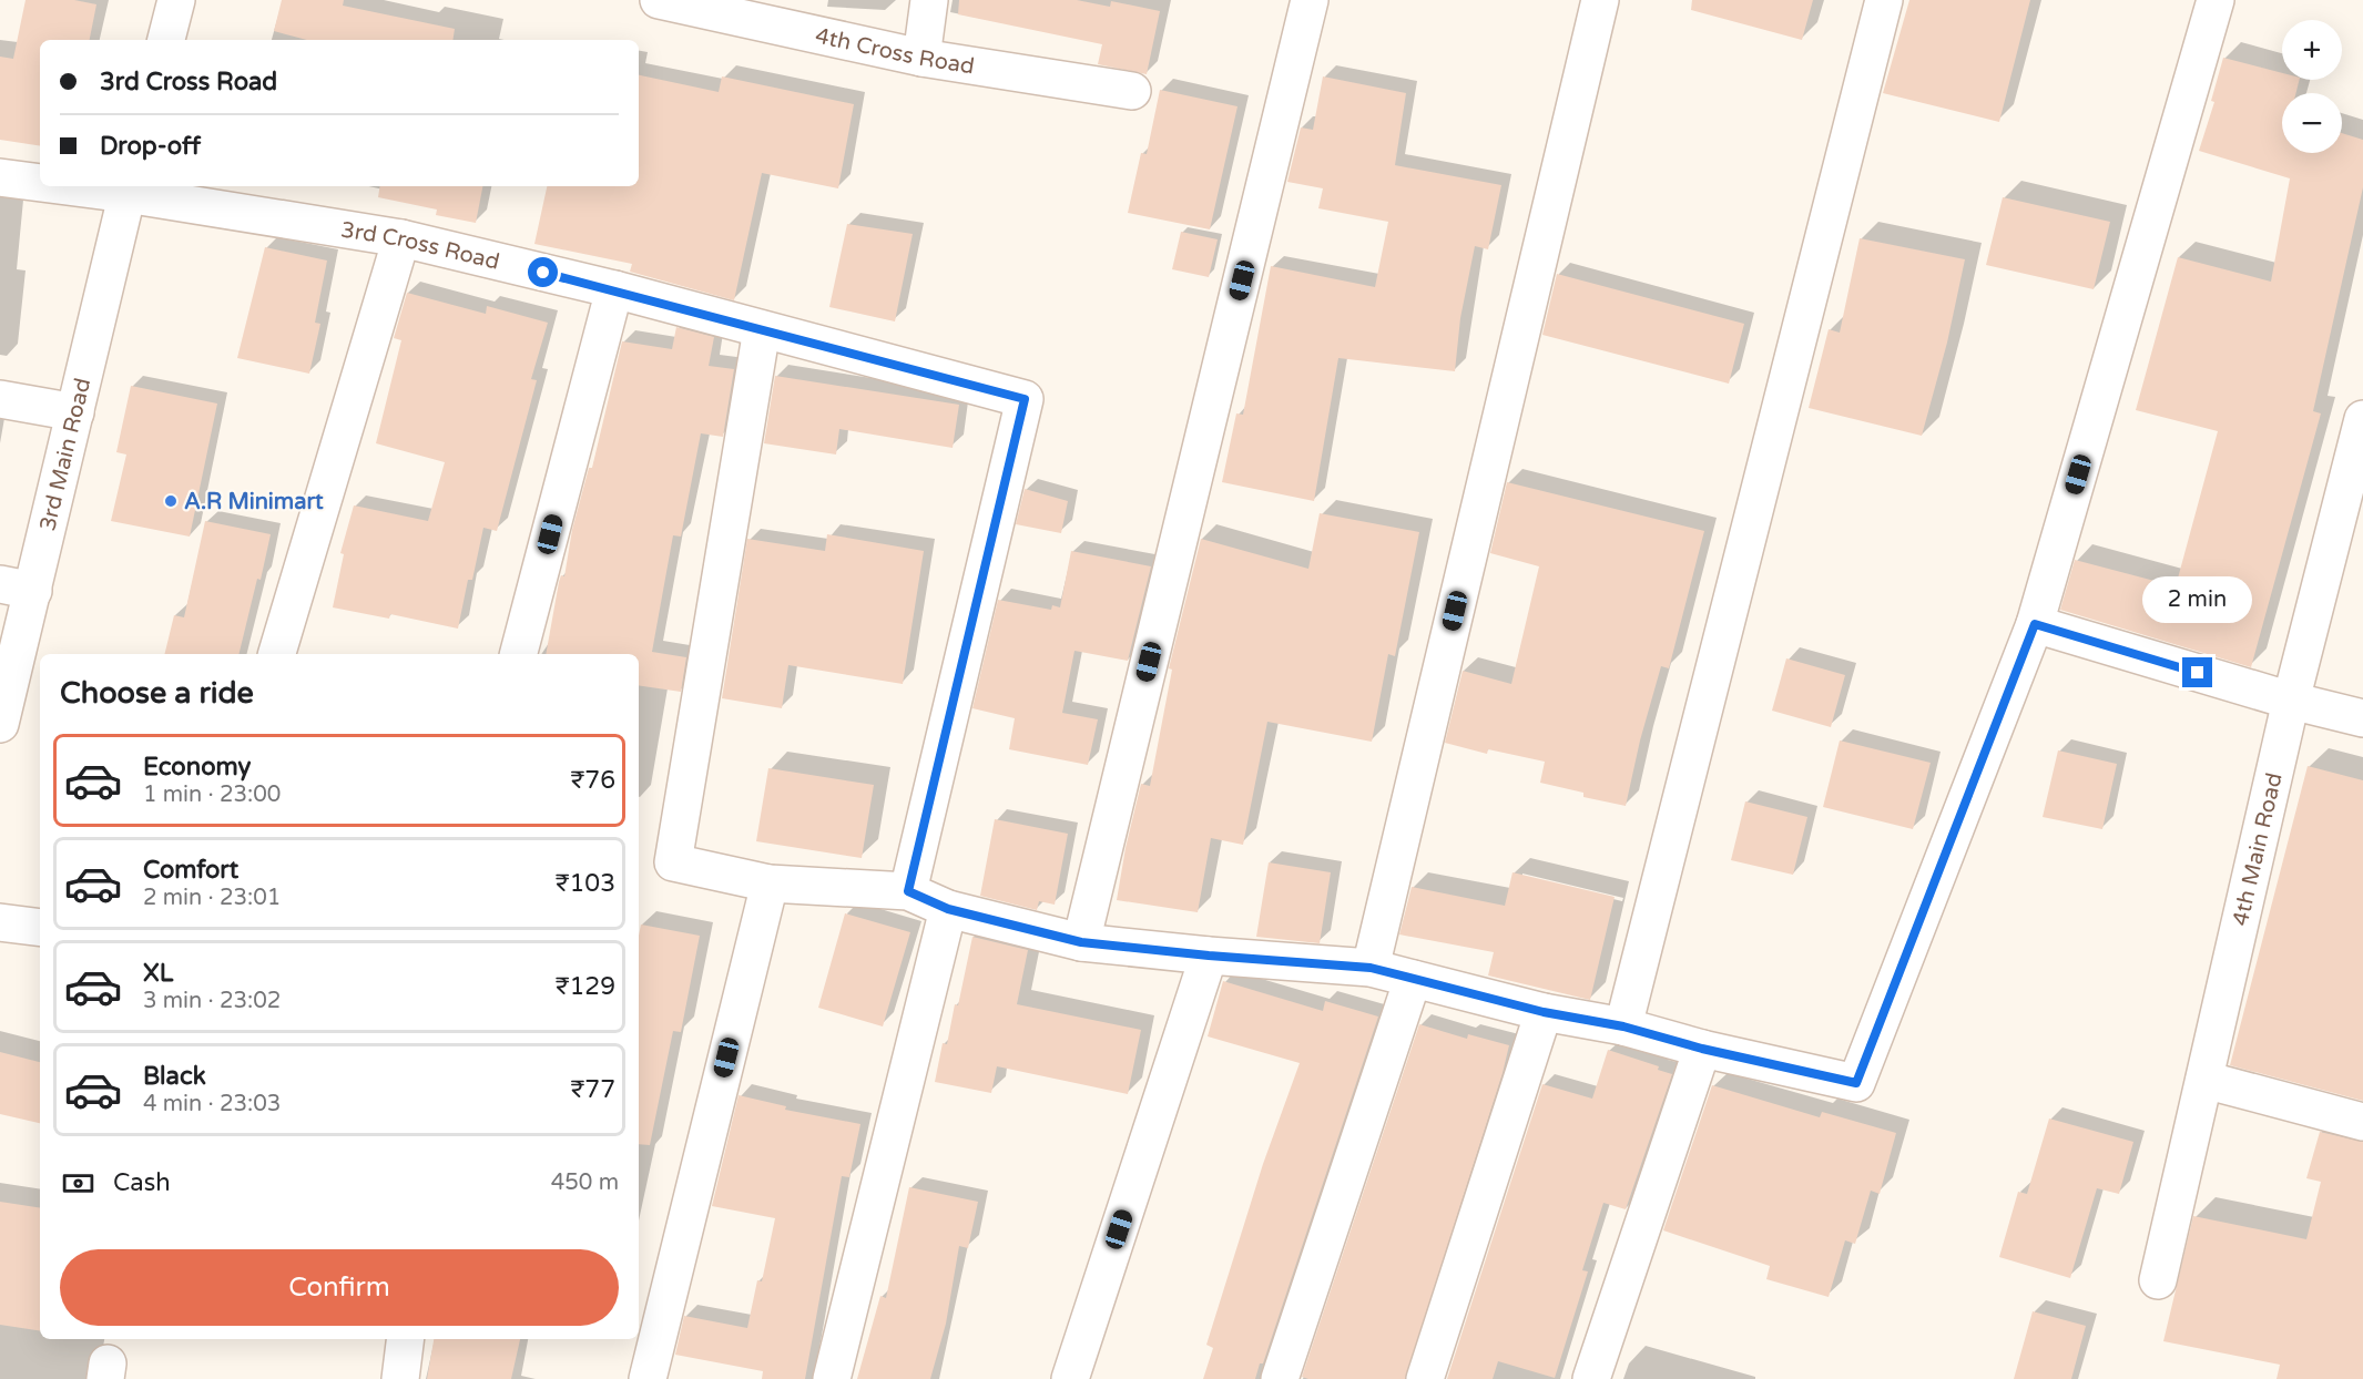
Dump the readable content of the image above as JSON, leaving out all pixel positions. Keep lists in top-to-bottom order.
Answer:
{
  "streets": {
    "street": [
      "4th Cross Road",
      "3rd Cross Road",
      "3rd Main Road",
      "4th Main Road"
    ]
  },
  "crossings": [
    ["3rd Cross Road", "3rd Main Road"]
  ],
  "places": ["A.R Minimart"],
  "page": {
    "map_buttons": ["+", "−"],
    "banner": ["3rd Cross Road", "Drop-off"],
    "bubble": "2 min",
    "heading": "Choose a ride",
    "list": [
      {
        "name": "Economy",
        "note": "1 min · 23:00",
        "value": "₹76"
      },
      {
        "name": "Comfort",
        "note": "2 min · 23:01",
        "value": "₹103"
      },
      {
        "name": "XL",
        "note": "3 min · 23:02",
        "value": "₹129"
      },
      {
        "name": "Black",
        "note": "4 min · 23:03",
        "value": "₹77"
      }
    ],
    "pay": ["Cash", "450 m"],
    "buttons": "Confirm"
  }
}
